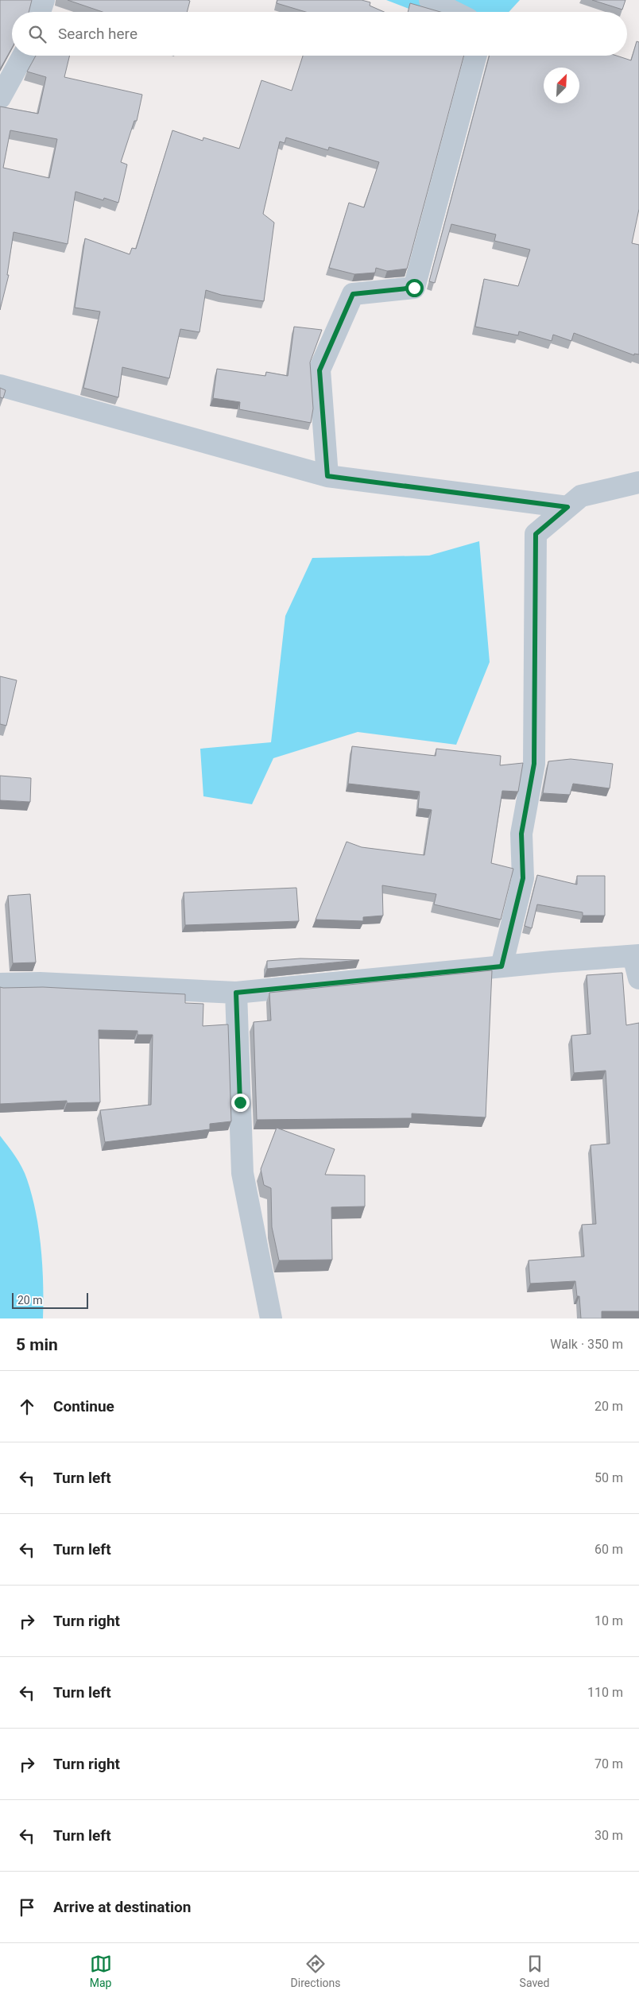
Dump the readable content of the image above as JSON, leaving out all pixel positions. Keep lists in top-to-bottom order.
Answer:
{
  "scale_bar": "20 m",
  "north": "top right",
  "page": {
    "search": "Search here",
    "scale": "20 m",
    "heading": ["5 min", "Walk · 350 m"],
    "list": [
      ["Continue", "20 m"],
      ["Turn left", "50 m"],
      ["Turn left", "60 m"],
      ["Turn right", "10 m"],
      ["Turn left", "110 m"],
      ["Turn right", "70 m"],
      ["Turn left", "30 m"],
      "Arrive at destination"
    ],
    "nav": ["Map", "Directions", "Saved"]
  }
}
